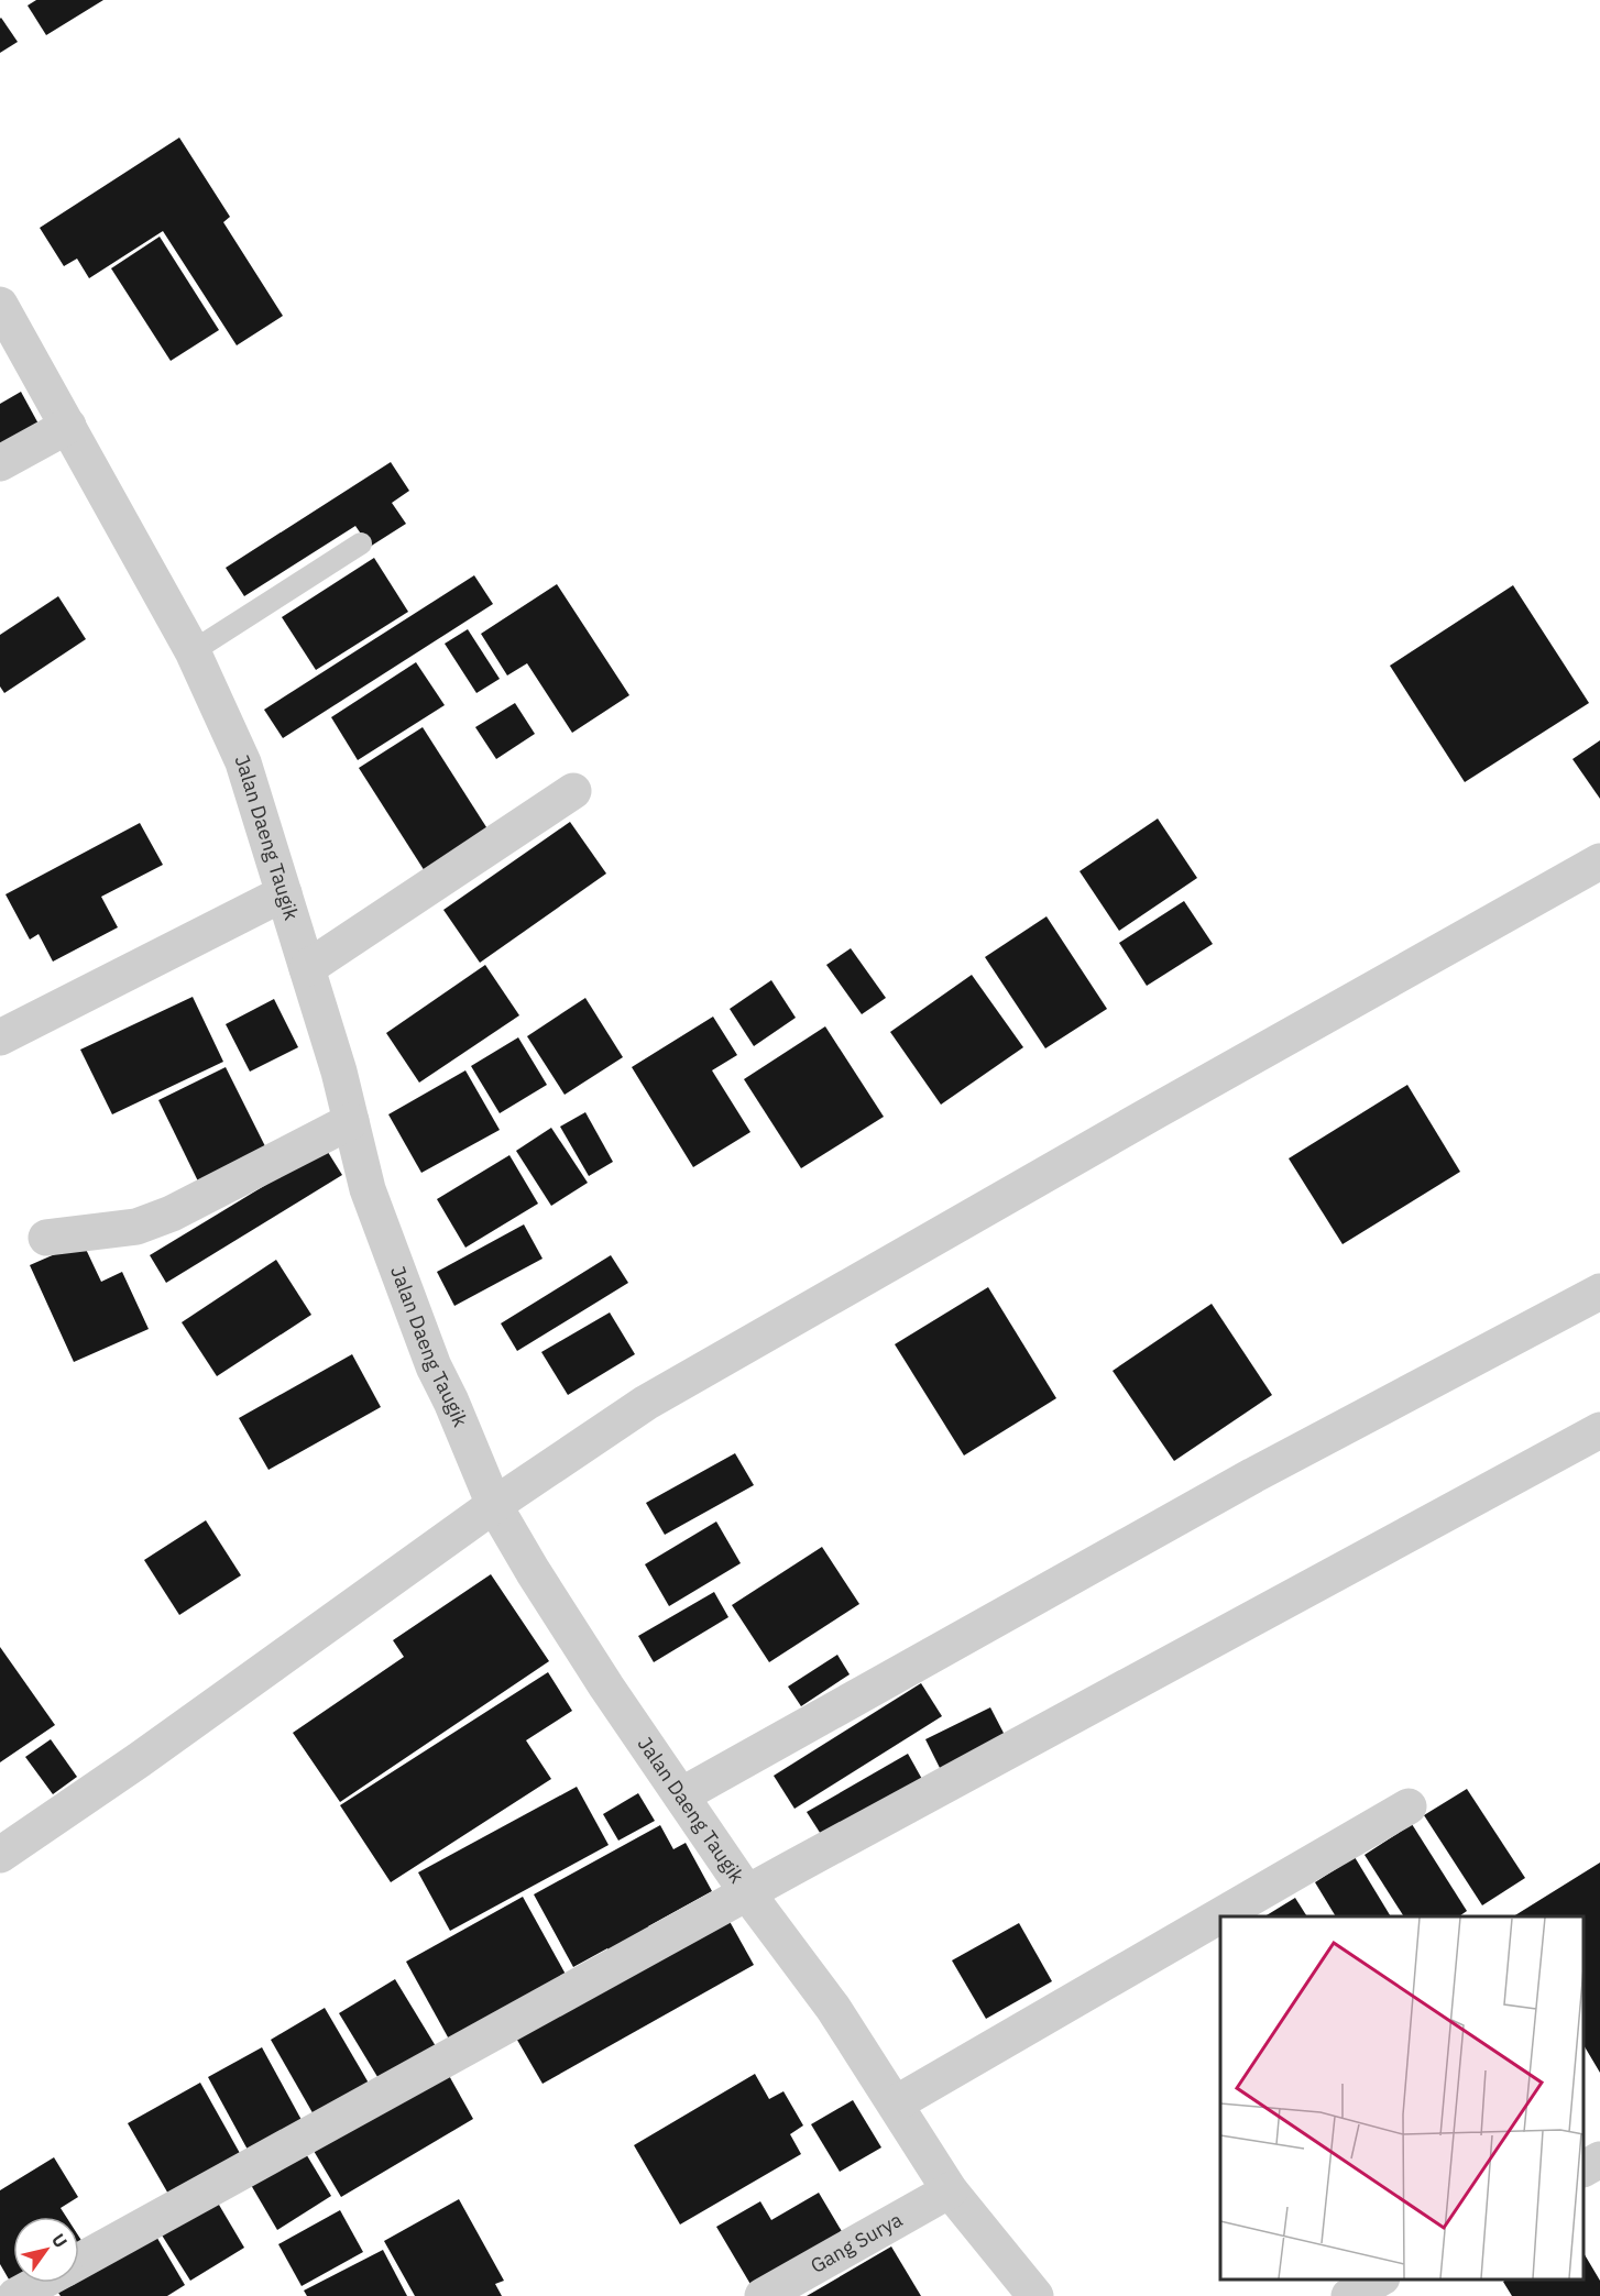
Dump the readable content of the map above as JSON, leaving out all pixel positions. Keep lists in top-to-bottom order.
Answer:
{
  "streets": {
    "street": ["Jalan Daeng Taugik", "Gang Surya"]
  },
  "crossings": [
    ["Jalan Daeng Taugik", "Gang Surya"]
  ],
  "north": "top right"
}
